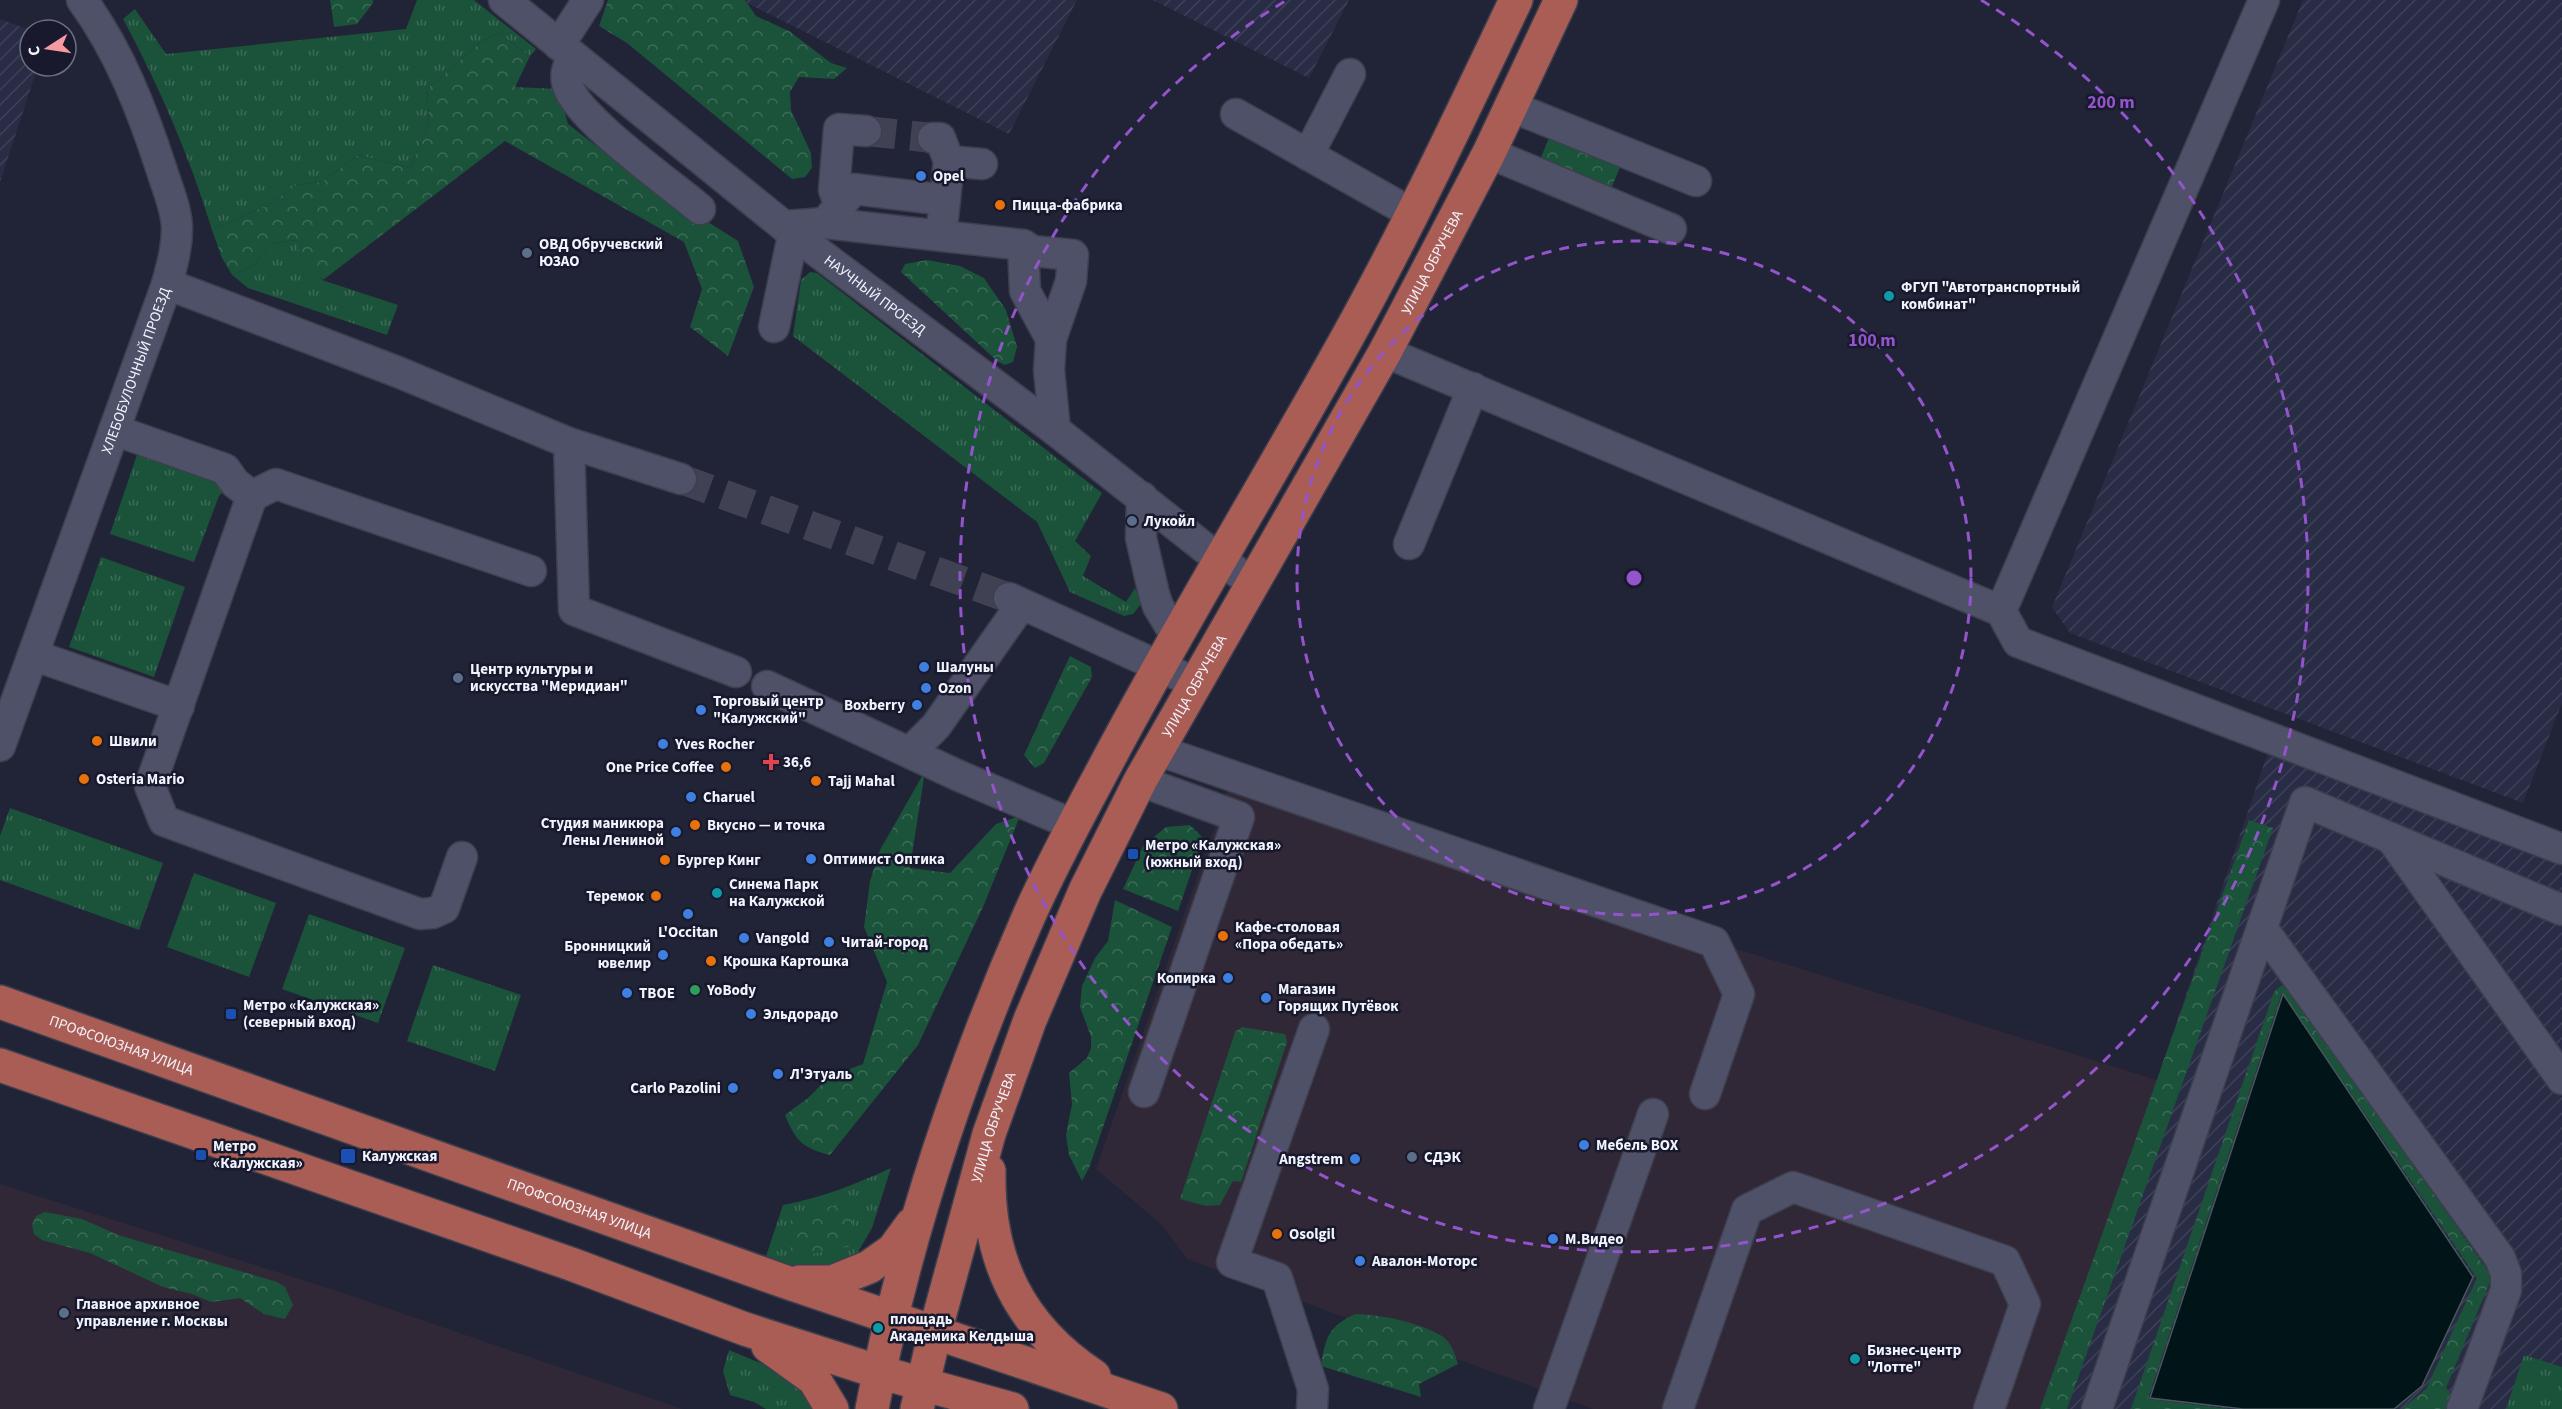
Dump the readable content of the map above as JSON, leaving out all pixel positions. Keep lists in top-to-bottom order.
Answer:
{
  "streets": {
    "main road": ["УЛИЦА ОБРУЧЕВА", "ПРОФСОЮЗНАЯ УЛИЦА"],
    "street": ["НАУЧНЫЙ ПРОЕЗД", "ХЛЕБОБУЛОЧНЫЙ ПРОЕЗД"]
  },
  "crossings": [
    ["УЛИЦА ОБРУЧЕВА", "НАУЧНЫЙ ПРОЕЗД"],
    ["УЛИЦА ОБРУЧЕВА", "ПРОФСОЮЗНАЯ УЛИЦА"]
  ],
  "places": {
    "other": [
      "Opel",
      "Пицца-фабрика",
      "ОВД Обручевский ЮЗАО",
      "ФГУП \"Автотранспортный комбинат\"",
      "Лукойл",
      "Шалуны",
      "Центр культуры и искусства \"Меридиан\"",
      "Ozon",
      "Boxberry",
      "Торговый центр \"Калужский\"",
      "Швили",
      "Yves Rocher",
      "One Price Coffee",
      "Osteria Mario",
      "Tajj Mahal",
      "Charuel",
      "Вкусно — и точка",
      "Студия маникюра Лены Лениной",
      "Оптимист Оптика",
      "Бургер Кинг",
      "Синема Парк на Калужской",
      "Теремок",
      "L'Occitan",
      "Кафе-столовая «Пора обедать»",
      "Vangold",
      "Читай-город",
      "Бронницкий ювелир",
      "Крошка Картошка",
      "Копирка",
      "YoBody",
      "ТВОЕ",
      "Магазин Горящих Путёвок",
      "Эльдорадо",
      "Л'Этуаль",
      "Carlo Pazolini",
      "Мебель BOX",
      "СДЭК",
      "Angstrem",
      "Osolgil",
      "М.Видео",
      "Авалон-Моторс",
      "Главное архивное управление г. Москвы",
      "площадь Академика Келдыша",
      "Бизнес-центр \"Лотте\""
    ],
    "health": ["36,6"],
    "transit": [
      "Метро «Калужская» (южный вход)",
      "Метро «Калужская» (северный вход)",
      "Метро «Калужская»",
      "Калужская"
    ]
  },
  "north": "left",
  "rings": ["200 m", "100 m"]
}
